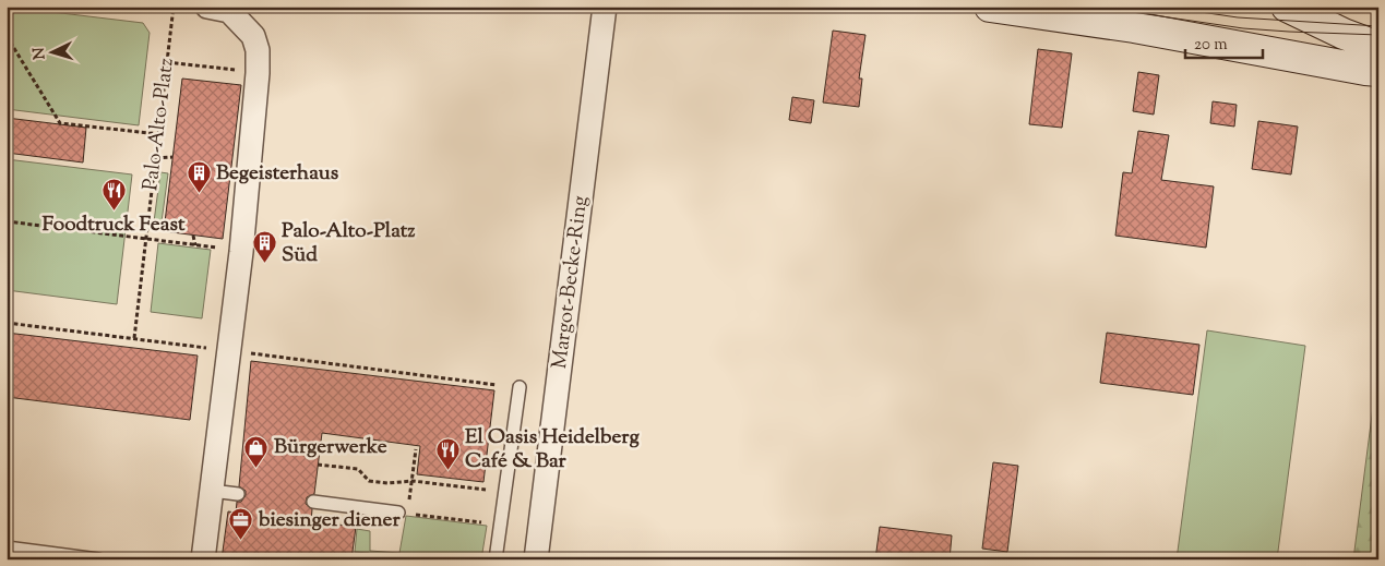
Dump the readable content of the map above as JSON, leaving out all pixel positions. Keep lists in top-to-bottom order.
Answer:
{
  "streets": {
    "street": ["Margot-Becke-Ring"],
    "path": ["Palo-Alto-Platz"]
  },
  "places": {
    "building": ["Begeisterhaus", "Palo-Alto-Platz Süd"],
    "restaurant": ["Foodtruck Feast", "El Oasis Heidelberg Café & Bar"],
    "shop": ["Bürgerwerke"],
    "office": ["biesinger diener"]
  },
  "scale_bar": "20 m",
  "north": "left"
}
